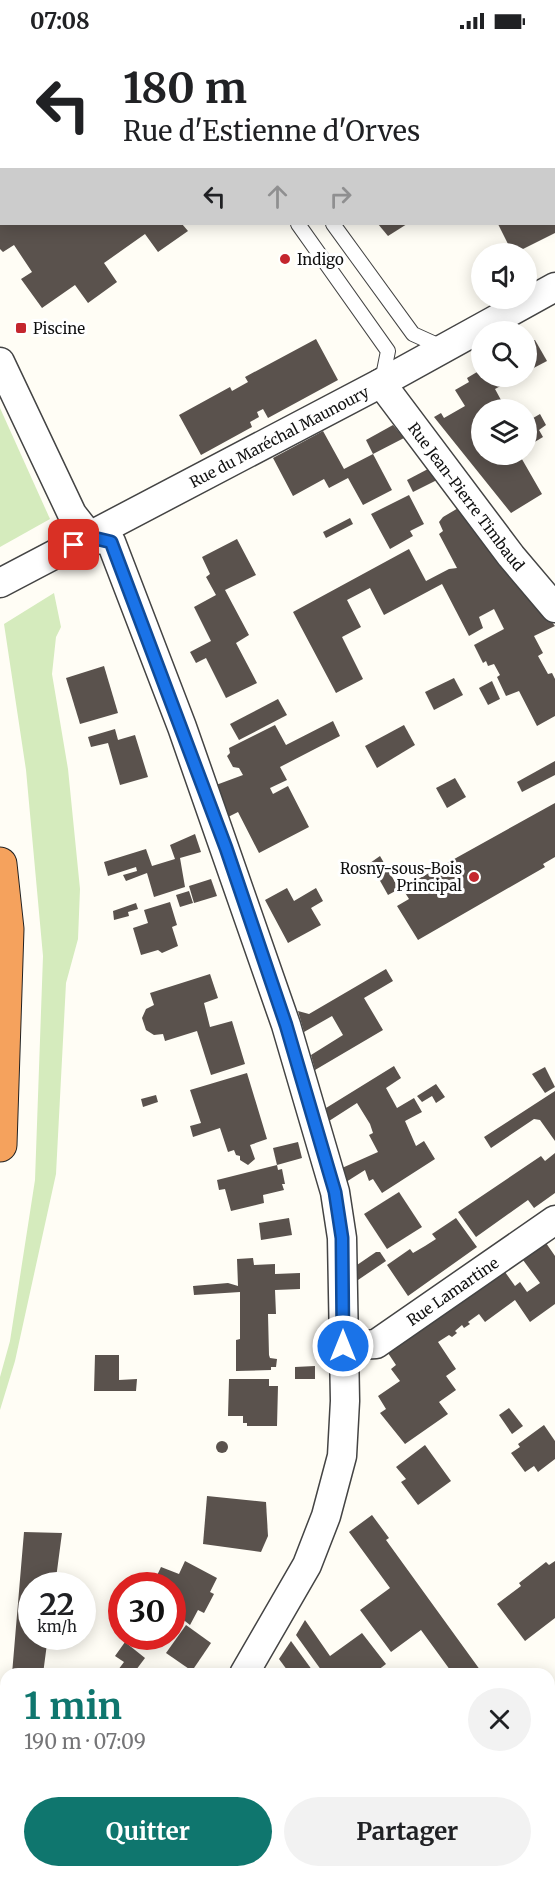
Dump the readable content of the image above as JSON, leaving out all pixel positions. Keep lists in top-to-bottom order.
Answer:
{
  "streets": {
    "street": ["Rue du Maréchal Maunoury", "Rue Jean-Pierre Timbaud", "Rue Lamartine"]
  },
  "crossings": [
    ["Rue du Maréchal Maunoury", "Rue Jean-Pierre Timbaud"]
  ],
  "places": {
    "other": ["Indigo", "Rosny-sous-Bois Principal"],
    "transit": ["Piscine"]
  },
  "page": {
    "status": "07:08",
    "turn": ["180 m", "Rue d'Estienne d'Orves"],
    "speed": "22 km/h",
    "limit": "30",
    "heading": ["1 min", "190 m · 07:09"],
    "buttons": ["Quitter", "Partager"]
  }
}
